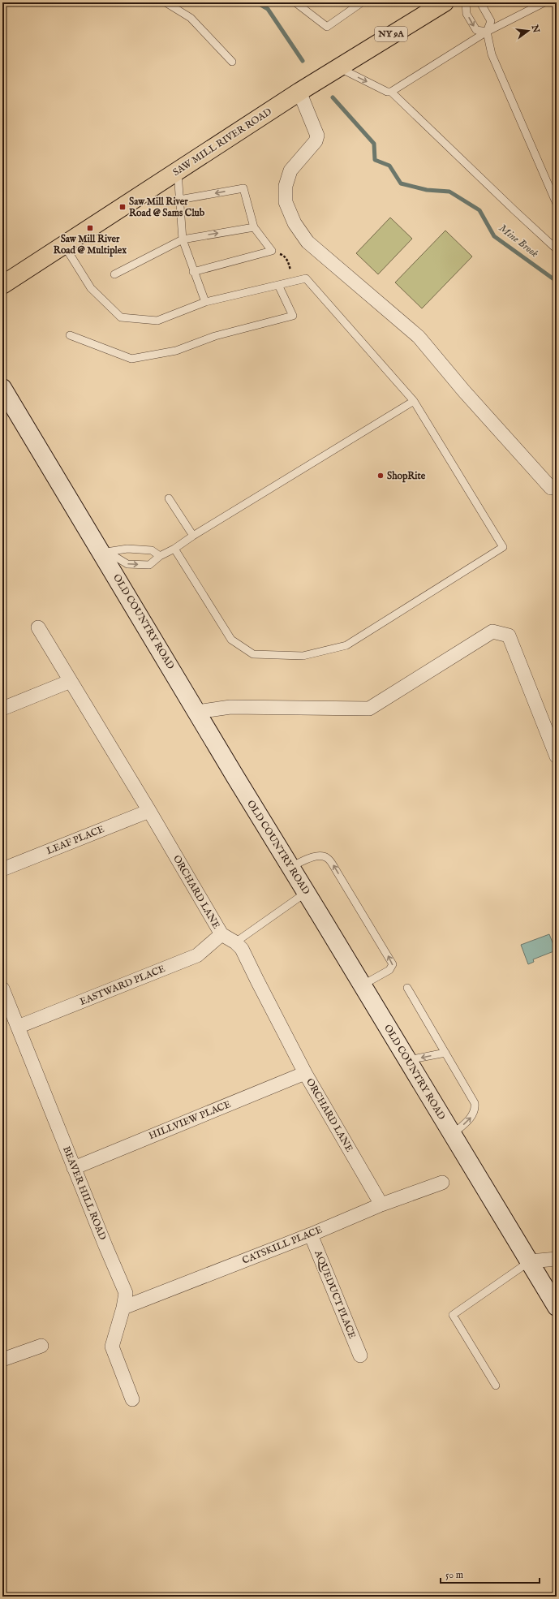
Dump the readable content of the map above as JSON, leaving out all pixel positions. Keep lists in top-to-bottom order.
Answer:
{
  "streets": {
    "main road": ["NY 9A", "SAW MILL RIVER ROAD"],
    "street": [
      "OLD COUNTRY ROAD",
      "LEAF PLACE",
      "ORCHARD LANE",
      "EASTWARD PLACE",
      "HILLVIEW PLACE",
      "BEAVER HILL ROAD",
      "CATSKILL PLACE",
      "AQUEDUCT PLACE"
    ]
  },
  "crossings": [
    ["LEAF PLACE", "ORCHARD LANE"],
    ["ORCHARD LANE", "EASTWARD PLACE"],
    ["ORCHARD LANE", "HILLVIEW PLACE"],
    ["ORCHARD LANE", "CATSKILL PLACE"],
    ["EASTWARD PLACE", "BEAVER HILL ROAD"],
    ["HILLVIEW PLACE", "BEAVER HILL ROAD"],
    ["BEAVER HILL ROAD", "CATSKILL PLACE"],
    ["CATSKILL PLACE", "AQUEDUCT PLACE"]
  ],
  "water": ["Mine Brook"],
  "places": {
    "transit": ["Saw Mill River Road @ Sams Club", "Saw Mill River Road @ Multiplex"],
    "other": ["ShopRite"]
  },
  "scale_bar": "50 m",
  "north": "right"
}
